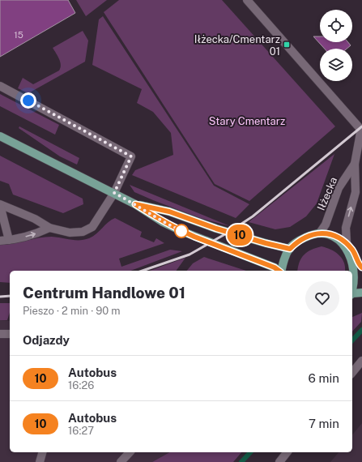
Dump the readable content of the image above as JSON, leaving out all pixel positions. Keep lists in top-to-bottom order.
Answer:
{
  "streets": {
    "street": ["Iłżecka"]
  },
  "parks": ["Stary Cmentarz"],
  "places": {
    "transit": ["Iłżecka/Cmentarz 01"]
  },
  "lines": ["bus line 10"],
  "house_numbers": ["15"],
  "page": {
    "on_map": "10",
    "heading": [
      ["Centrum Handlowe 01", "Pieszo · 2 min · 90 m"],
      "Odjazdy"
    ],
    "list": [
      {
        "mark": "10",
        "name": "Autobus",
        "note": "16:26",
        "value": "6 min"
      },
      {
        "mark": "10",
        "name": "Autobus",
        "note": "16:27",
        "value": "7 min"
      }
    ]
  }
}
